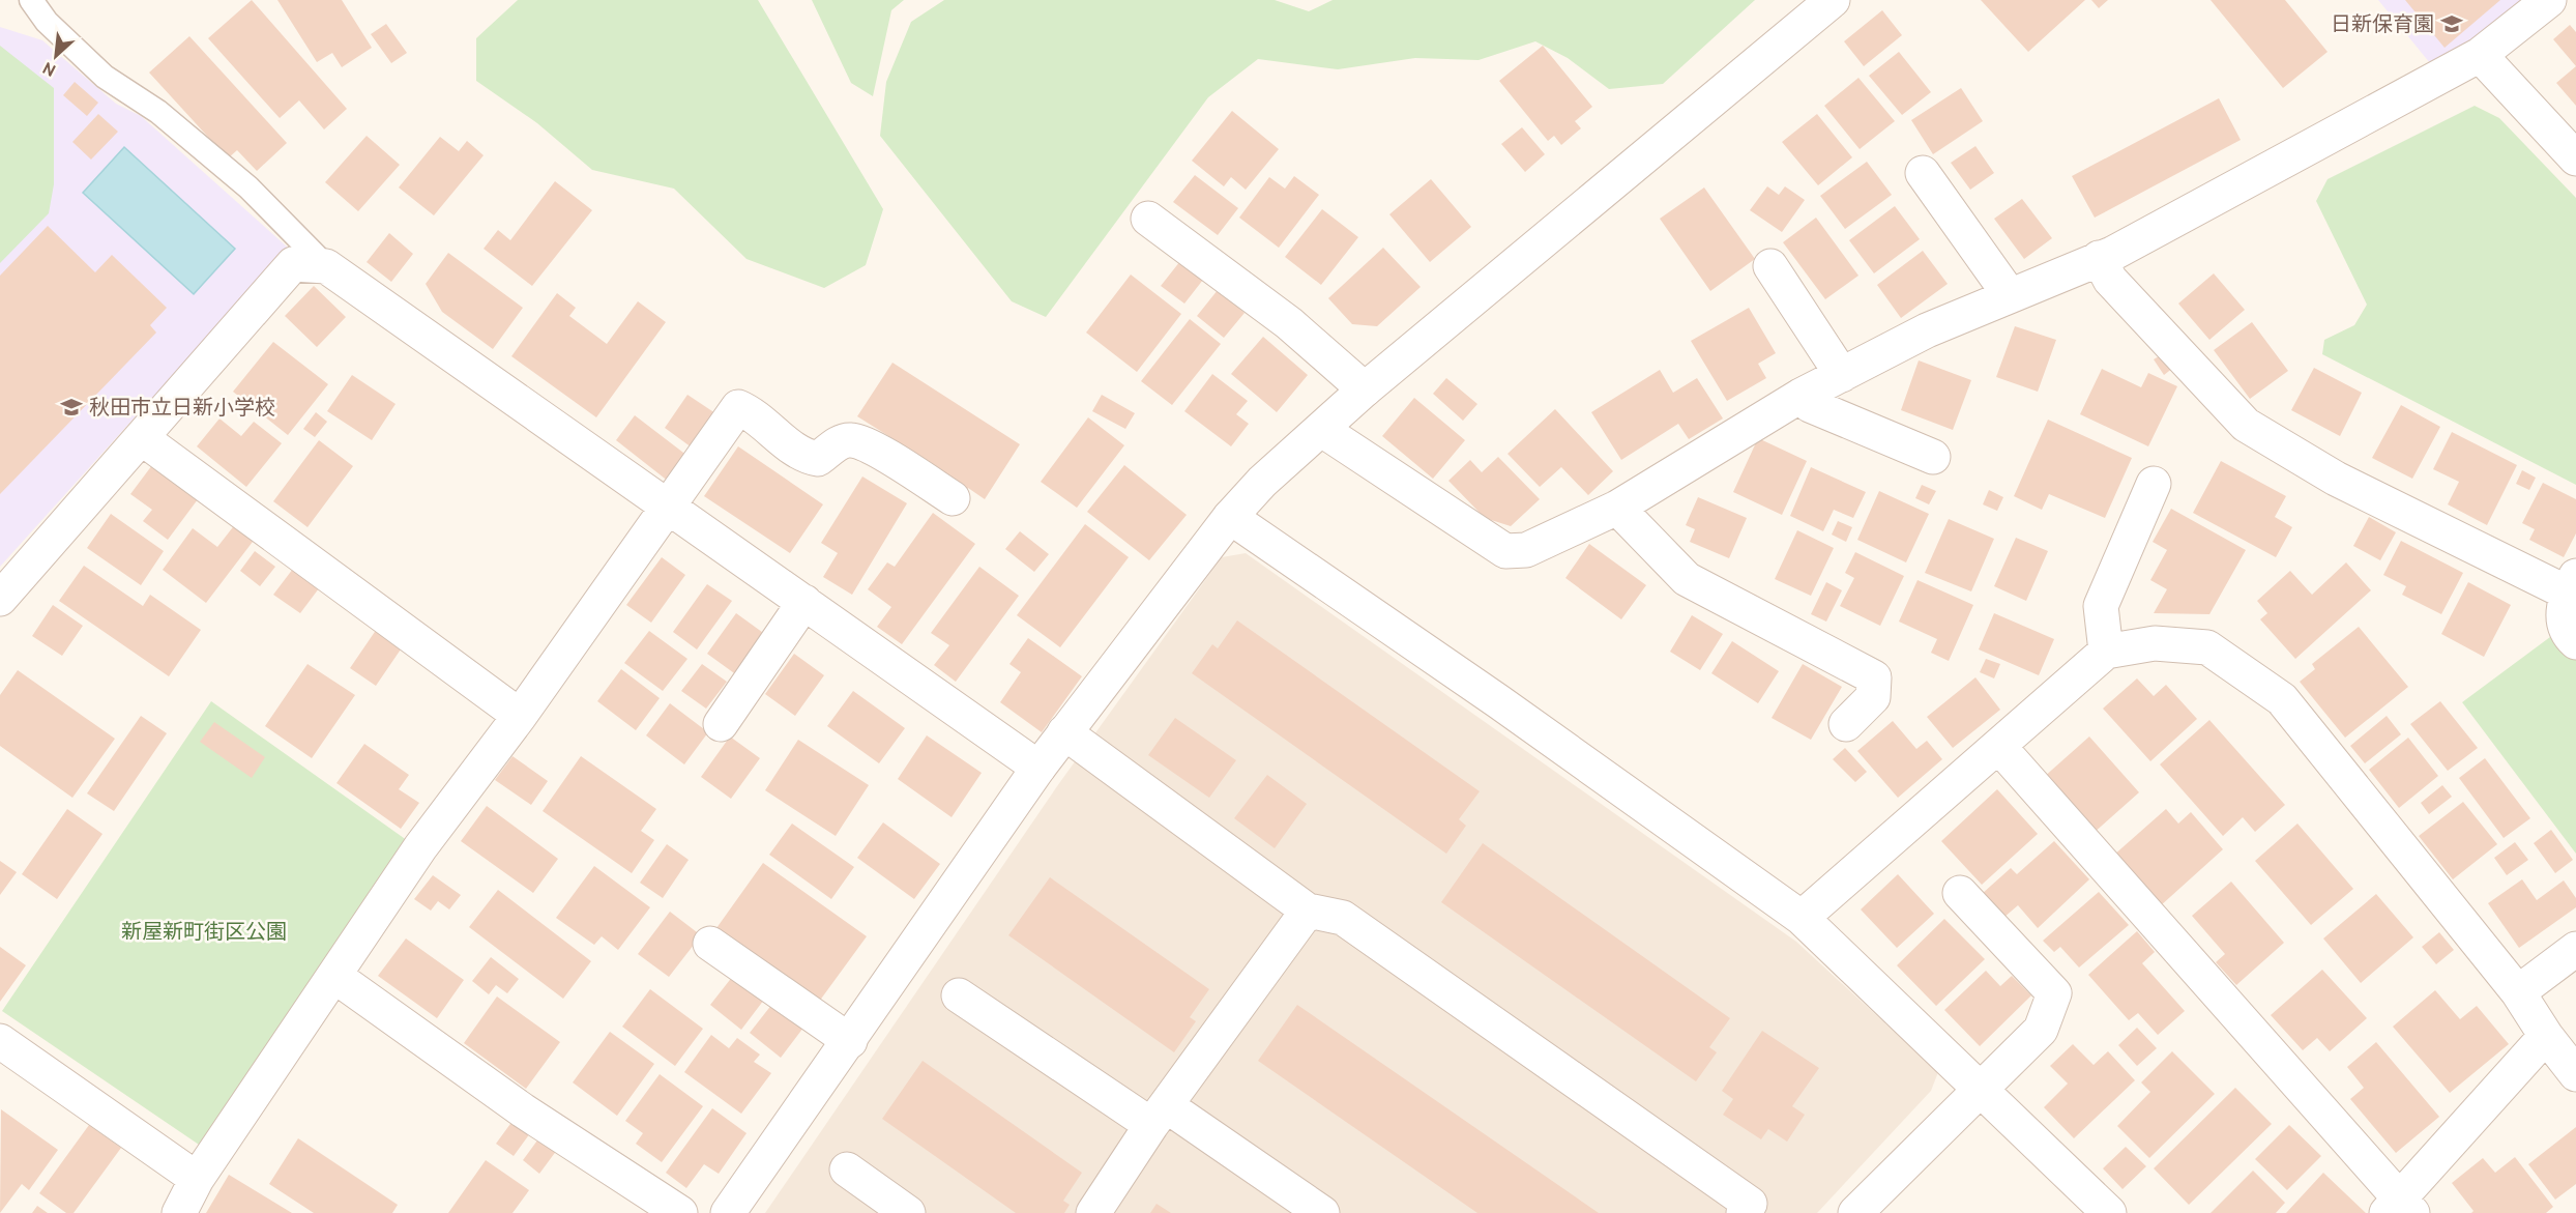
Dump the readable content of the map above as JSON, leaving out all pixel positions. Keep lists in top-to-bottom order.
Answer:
{
  "parks": ["新屋新町街区公園"],
  "places": {
    "school or university": ["日新保育園", "秋田市立日新小学校"]
  },
  "north": "bottom left"
}
